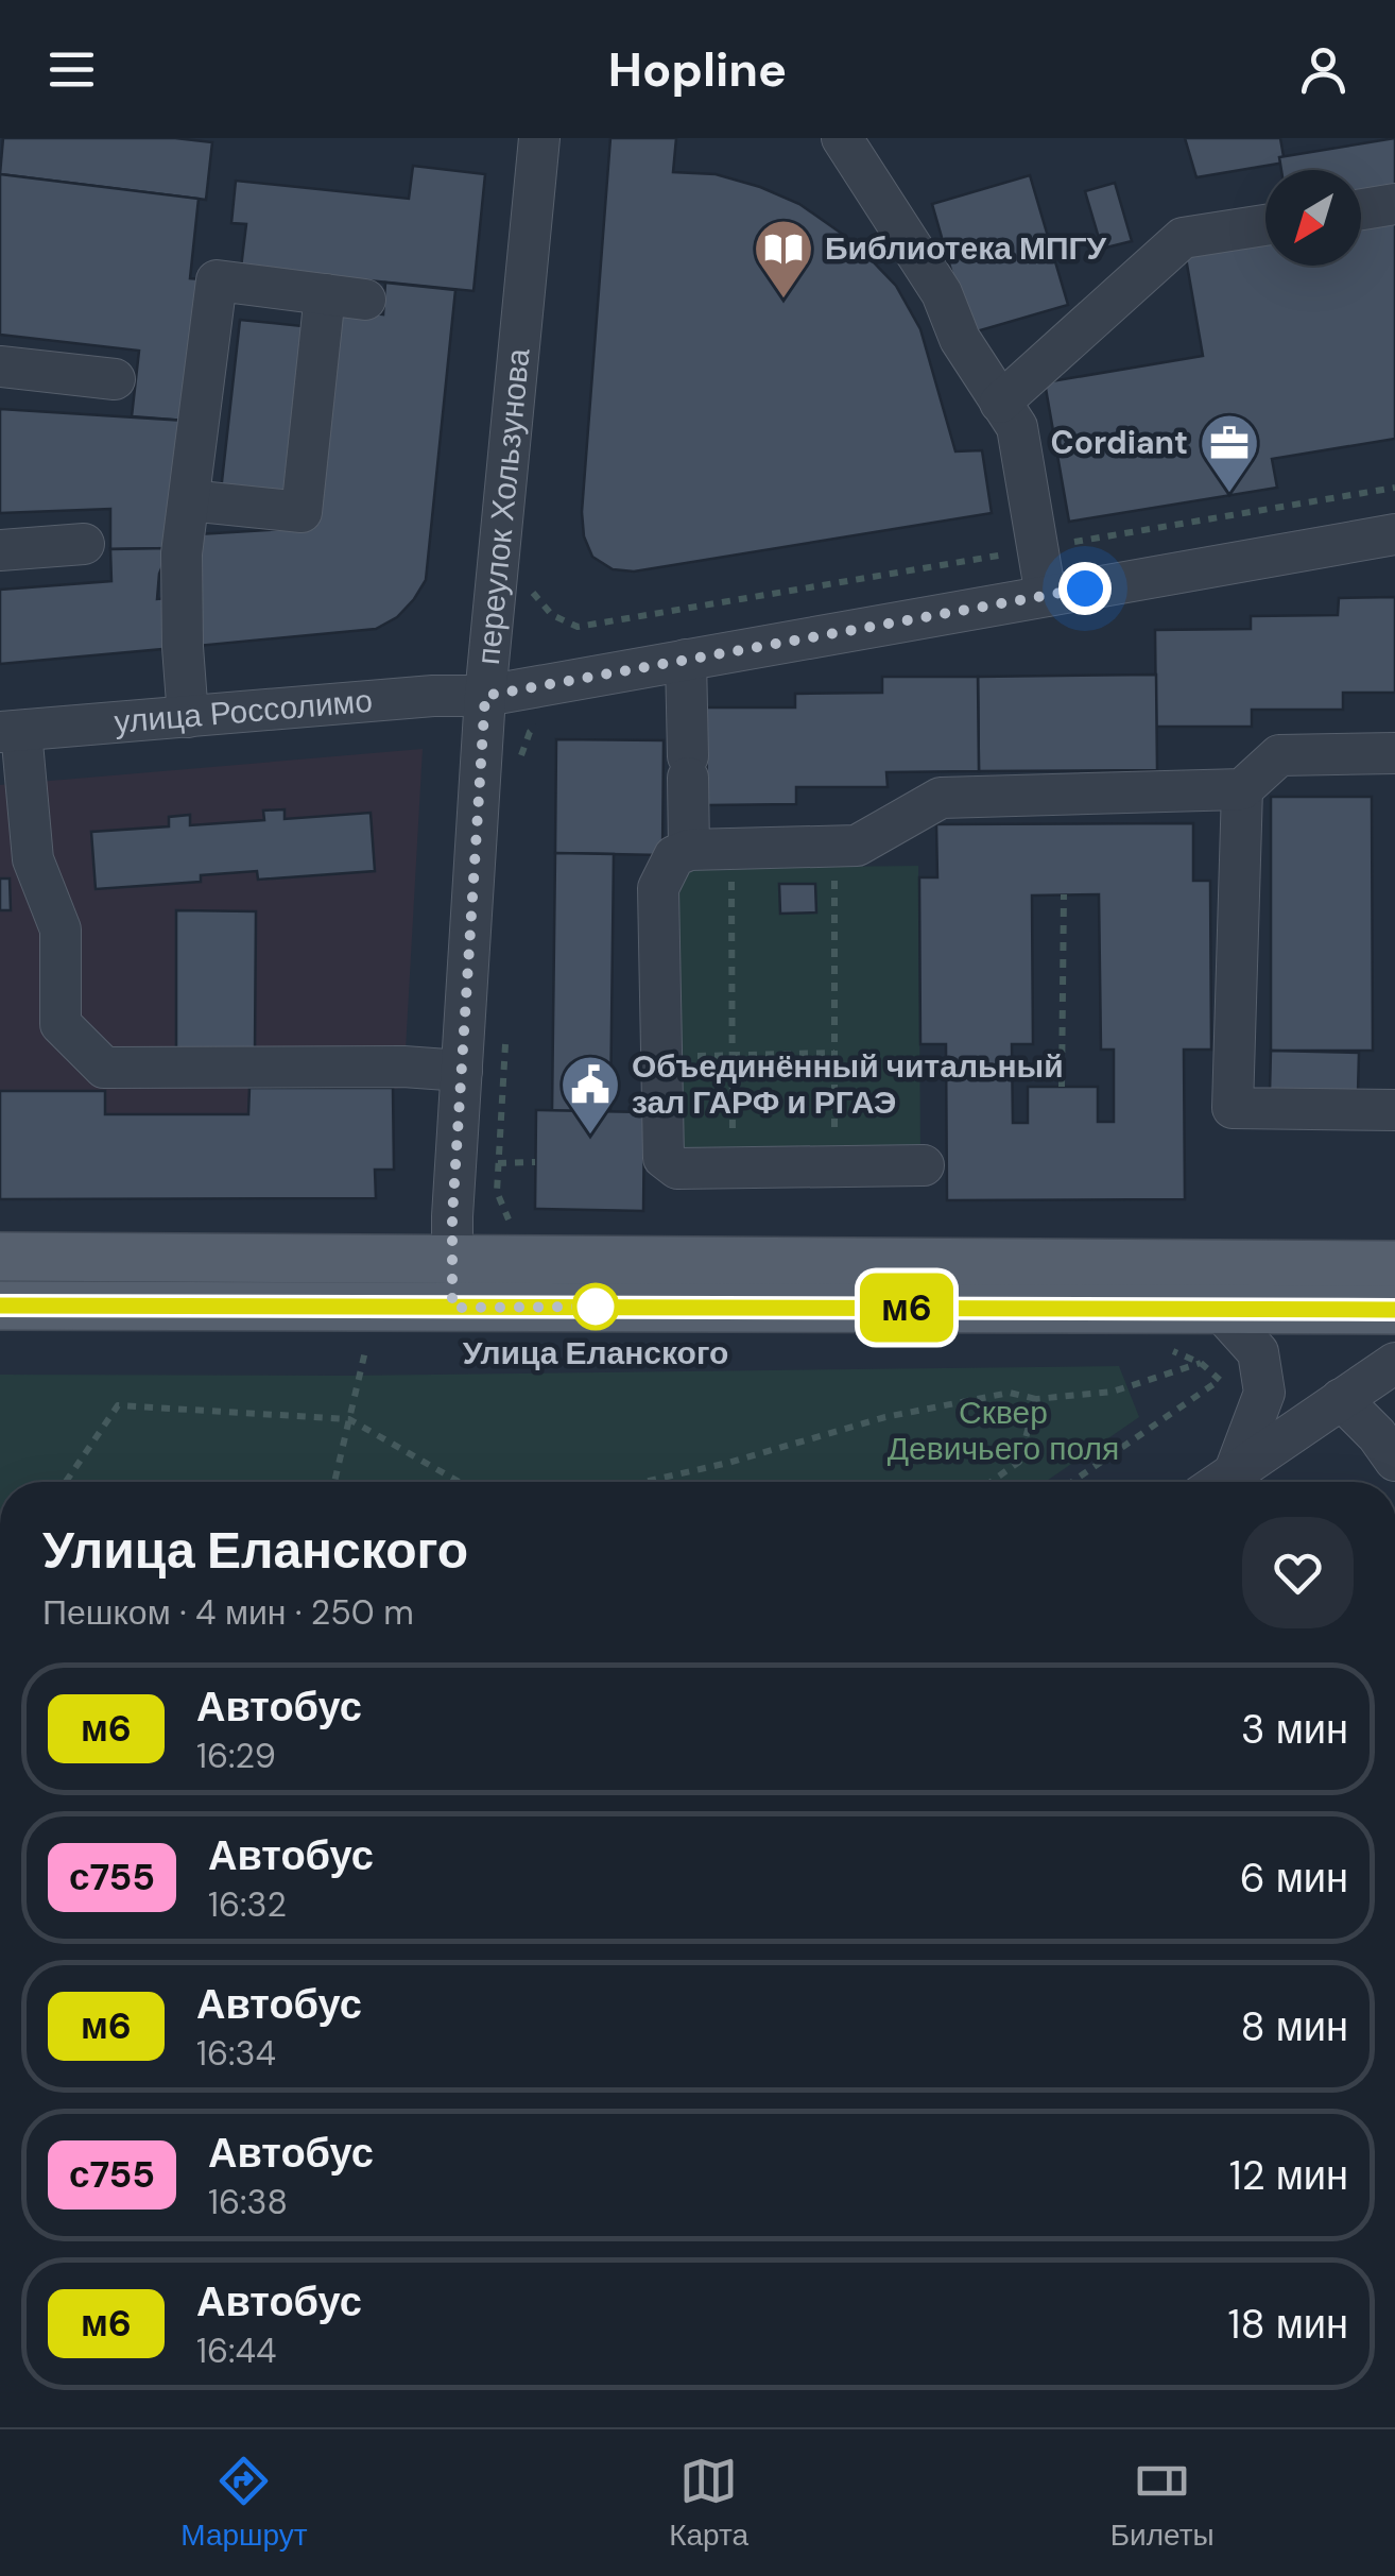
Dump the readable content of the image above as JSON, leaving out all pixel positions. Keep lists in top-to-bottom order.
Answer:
{
  "streets": {
    "street": ["переулок Хользунова", "улица Россолимо"]
  },
  "crossings": [
    ["переулок Хользунова", "улица Россолимо"]
  ],
  "parks": ["Сквер Девичьего поля"],
  "places": {
    "library": ["Библиотека МПГУ"],
    "office": ["Cordiant"],
    "public building": ["Объединённый читальный зал ГАРФ и РГАЭ"],
    "other": ["Улица Еланского"]
  },
  "lines": ["bus line м6"],
  "north": "bottom left",
  "page": {
    "header": "Hopline",
    "on_map": "м6",
    "heading": ["Улица Еланского", "Пешком · 4 мин · 250 m"],
    "list": [
      {
        "mark": "м6",
        "name": "Автобус",
        "note": "16:29",
        "value": "3 мин"
      },
      {
        "mark": "с755",
        "name": "Автобус",
        "note": "16:32",
        "value": "6 мин"
      },
      {
        "mark": "м6",
        "name": "Автобус",
        "note": "16:34",
        "value": "8 мин"
      },
      {
        "mark": "с755",
        "name": "Автобус",
        "note": "16:38",
        "value": "12 мин"
      },
      {
        "mark": "м6",
        "name": "Автобус",
        "note": "16:44",
        "value": "18 мин"
      }
    ],
    "tabs": ["Маршрут", "Карта", "Билеты"]
  }
}
